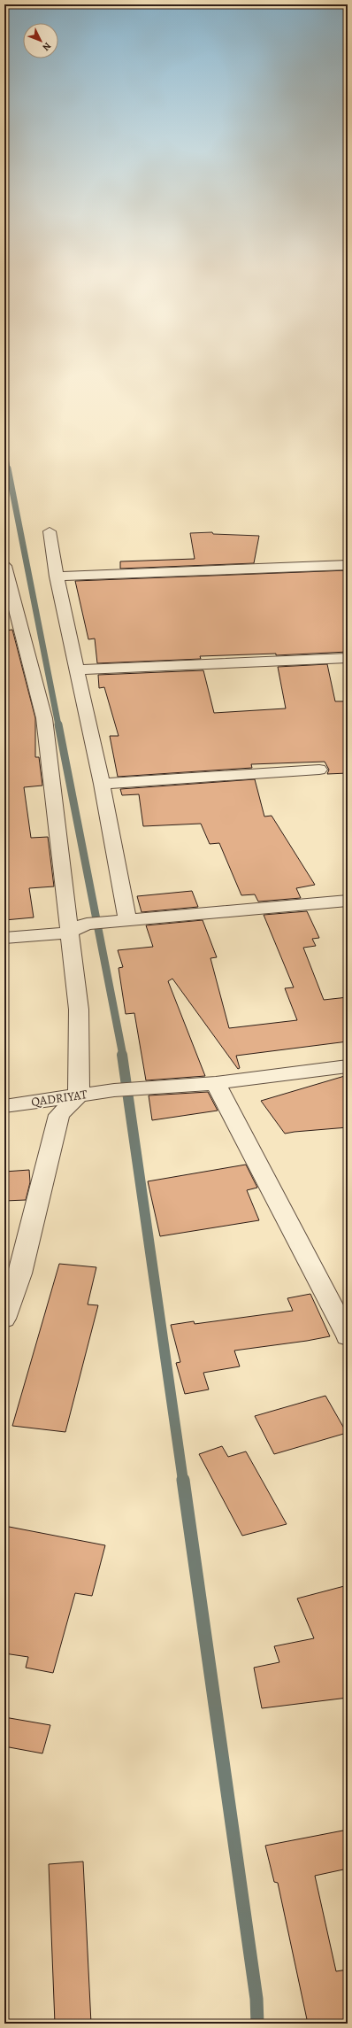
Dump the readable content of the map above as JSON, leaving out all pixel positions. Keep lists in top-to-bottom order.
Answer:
{
  "streets": {
    "street": ["QADRIYAT"]
  },
  "north": "bottom right"
}
